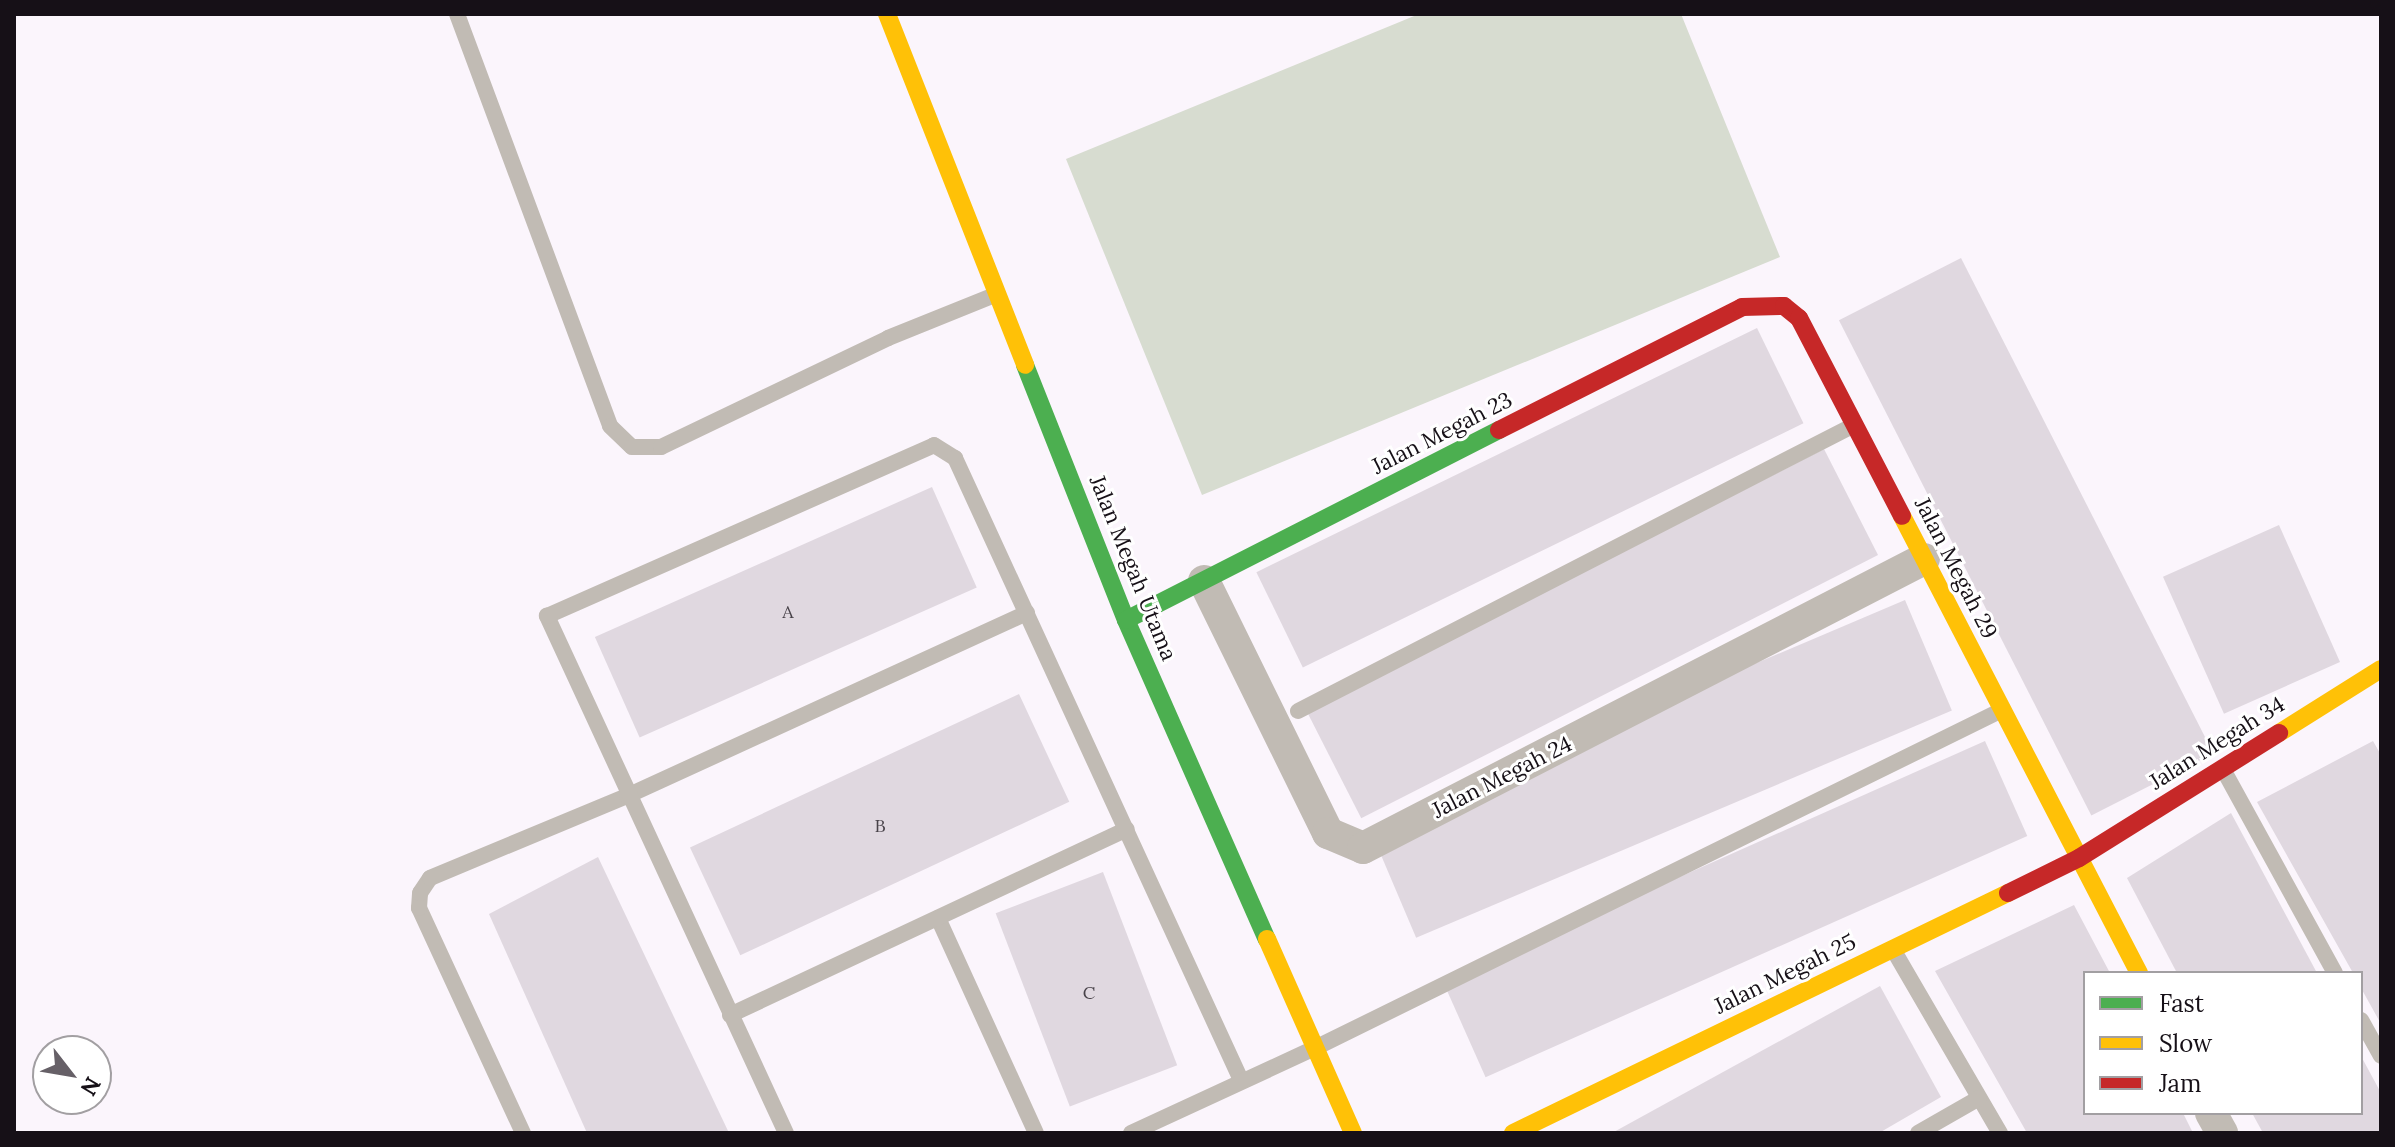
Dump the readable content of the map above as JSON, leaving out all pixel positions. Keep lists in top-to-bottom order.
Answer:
{
  "streets": {
    "street": [
      "Jalan Megah 23",
      "Jalan Megah Utama",
      "Jalan Megah 29",
      "Jalan Megah 34",
      "Jalan Megah 24",
      "Jalan Megah 25"
    ]
  },
  "crossings": [
    ["Jalan Megah 23", "Jalan Megah Utama"],
    ["Jalan Megah 23", "Jalan Megah 29"],
    ["Jalan Megah 23", "Jalan Megah 24"],
    ["Jalan Megah 29", "Jalan Megah 34"],
    ["Jalan Megah 29", "Jalan Megah 24"],
    ["Jalan Megah 29", "Jalan Megah 25"],
    ["Jalan Megah 34", "Jalan Megah 25"]
  ],
  "house_numbers": ["A", "B", "C"],
  "legend": ["Fast", "Slow", "Jam"],
  "north": "bottom right"
}
